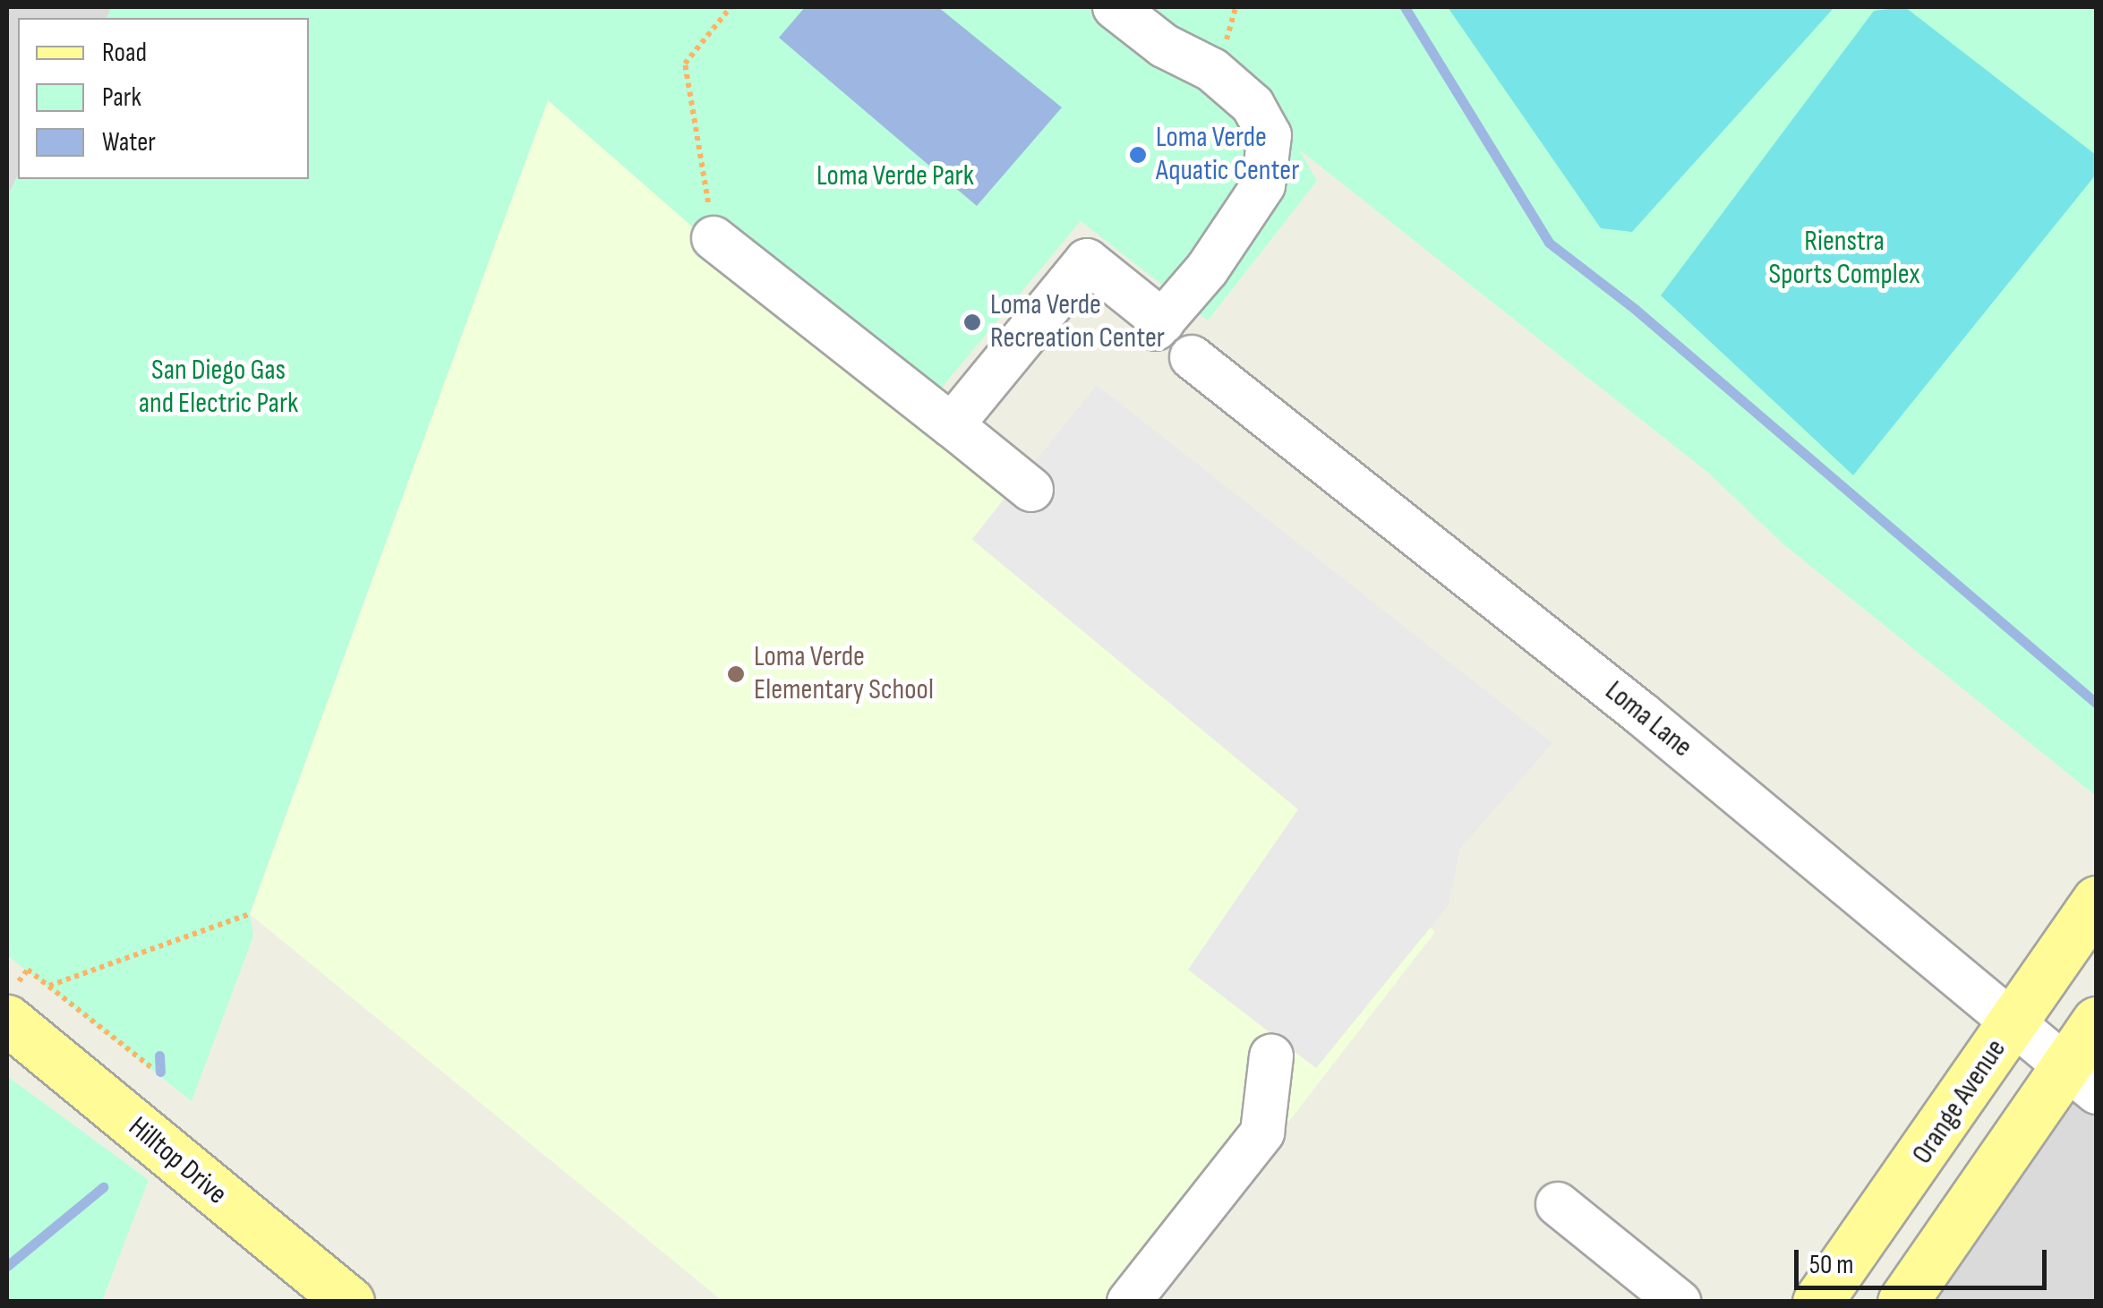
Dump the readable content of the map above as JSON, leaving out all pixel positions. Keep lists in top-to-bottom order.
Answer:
{
  "streets": {
    "main road": ["Orange Avenue", "Hilltop Drive"],
    "street": ["Loma Lane"]
  },
  "crossings": [
    ["Loma Lane", "Orange Avenue"]
  ],
  "parks": ["Loma Verde Park", "Rienstra Sports Complex", "San Diego Gas and Electric Park"],
  "places": ["Loma Verde Aquatic Center", "Loma Verde Recreation Center", "Loma Verde Elementary School"],
  "legend": ["Road", "Park", "Water"],
  "scale_bar": "50 m"
}
